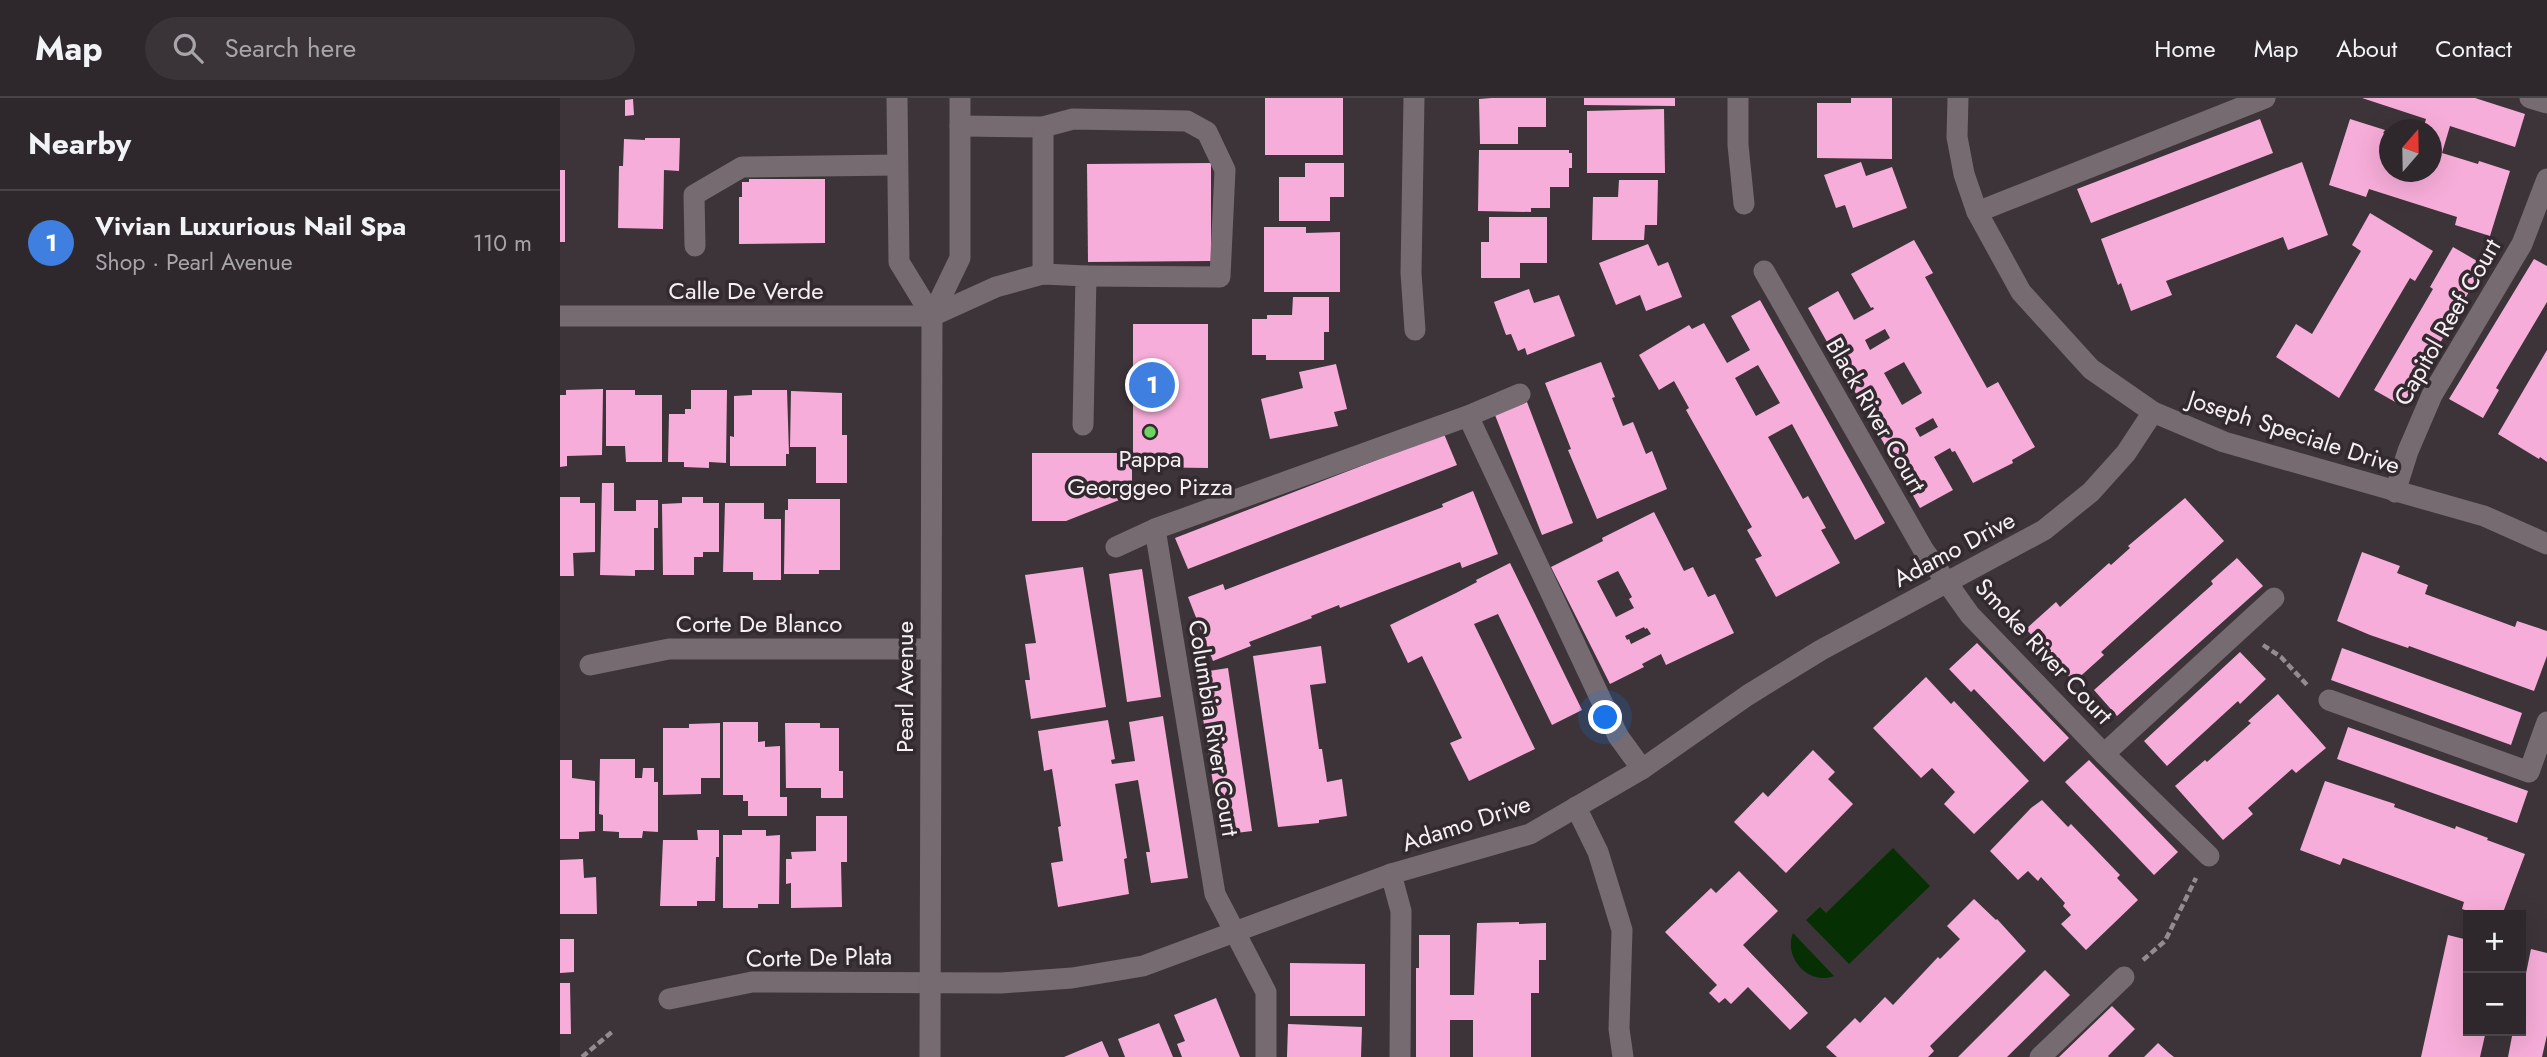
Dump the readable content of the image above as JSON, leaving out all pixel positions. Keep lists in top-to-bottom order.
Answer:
{
  "streets": {
    "street": [
      "Calle De Verde",
      "Capitol Reef Court",
      "Black River Court",
      "Joseph Speciale Drive",
      "Adamo Drive",
      "Corte De Blanco",
      "Smoke River Court",
      "Pearl Avenue",
      "Columbia River Court",
      "Corte De Plata"
    ]
  },
  "crossings": [
    ["Calle De Verde", "Pearl Avenue"],
    ["Capitol Reef Court", "Joseph Speciale Drive"],
    ["Black River Court", "Adamo Drive"],
    ["Black River Court", "Smoke River Court"],
    ["Joseph Speciale Drive", "Adamo Drive"],
    ["Adamo Drive", "Smoke River Court"],
    ["Adamo Drive", "Pearl Avenue"],
    ["Adamo Drive", "Columbia River Court"],
    ["Adamo Drive", "Corte De Plata"],
    ["Corte De Blanco", "Pearl Avenue"],
    ["Pearl Avenue", "Corte De Plata"]
  ],
  "places": ["Pappa Georggeo Pizza"],
  "north": "top",
  "page": {
    "header": "Map",
    "search": "Search here",
    "nav": [
      "Home",
      "Map",
      "About",
      "Contact"
    ],
    "heading": "Nearby",
    "list": [
      {
        "mark": "1",
        "name": "Vivian Luxurious Nail Spa",
        "note": "Shop · Pearl Avenue",
        "value": "110 m"
      }
    ],
    "pins": "1",
    "map_buttons": ["+", "−"]
  }
}
